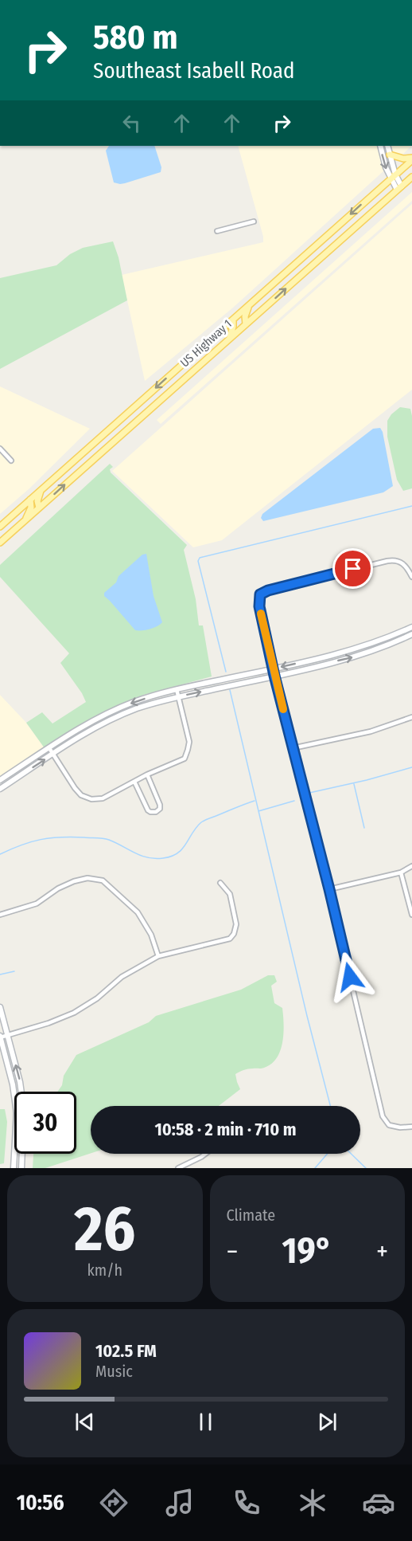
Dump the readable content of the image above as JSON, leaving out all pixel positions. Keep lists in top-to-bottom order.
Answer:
{
  "streets": {
    "main road": ["US Highway 1"]
  },
  "page": {
    "turn": ["580 m", "Southeast Isabell Road"],
    "limit": "30",
    "trip": "10:58 · 2 min · 710 m",
    "tile": [
      ["26", "km/h"],
      "Climate"
    ],
    "heat": ["−", "19°", "+"],
    "song": ["102.5 FM", "Music"],
    "tabs": "10:56"
  }
}
